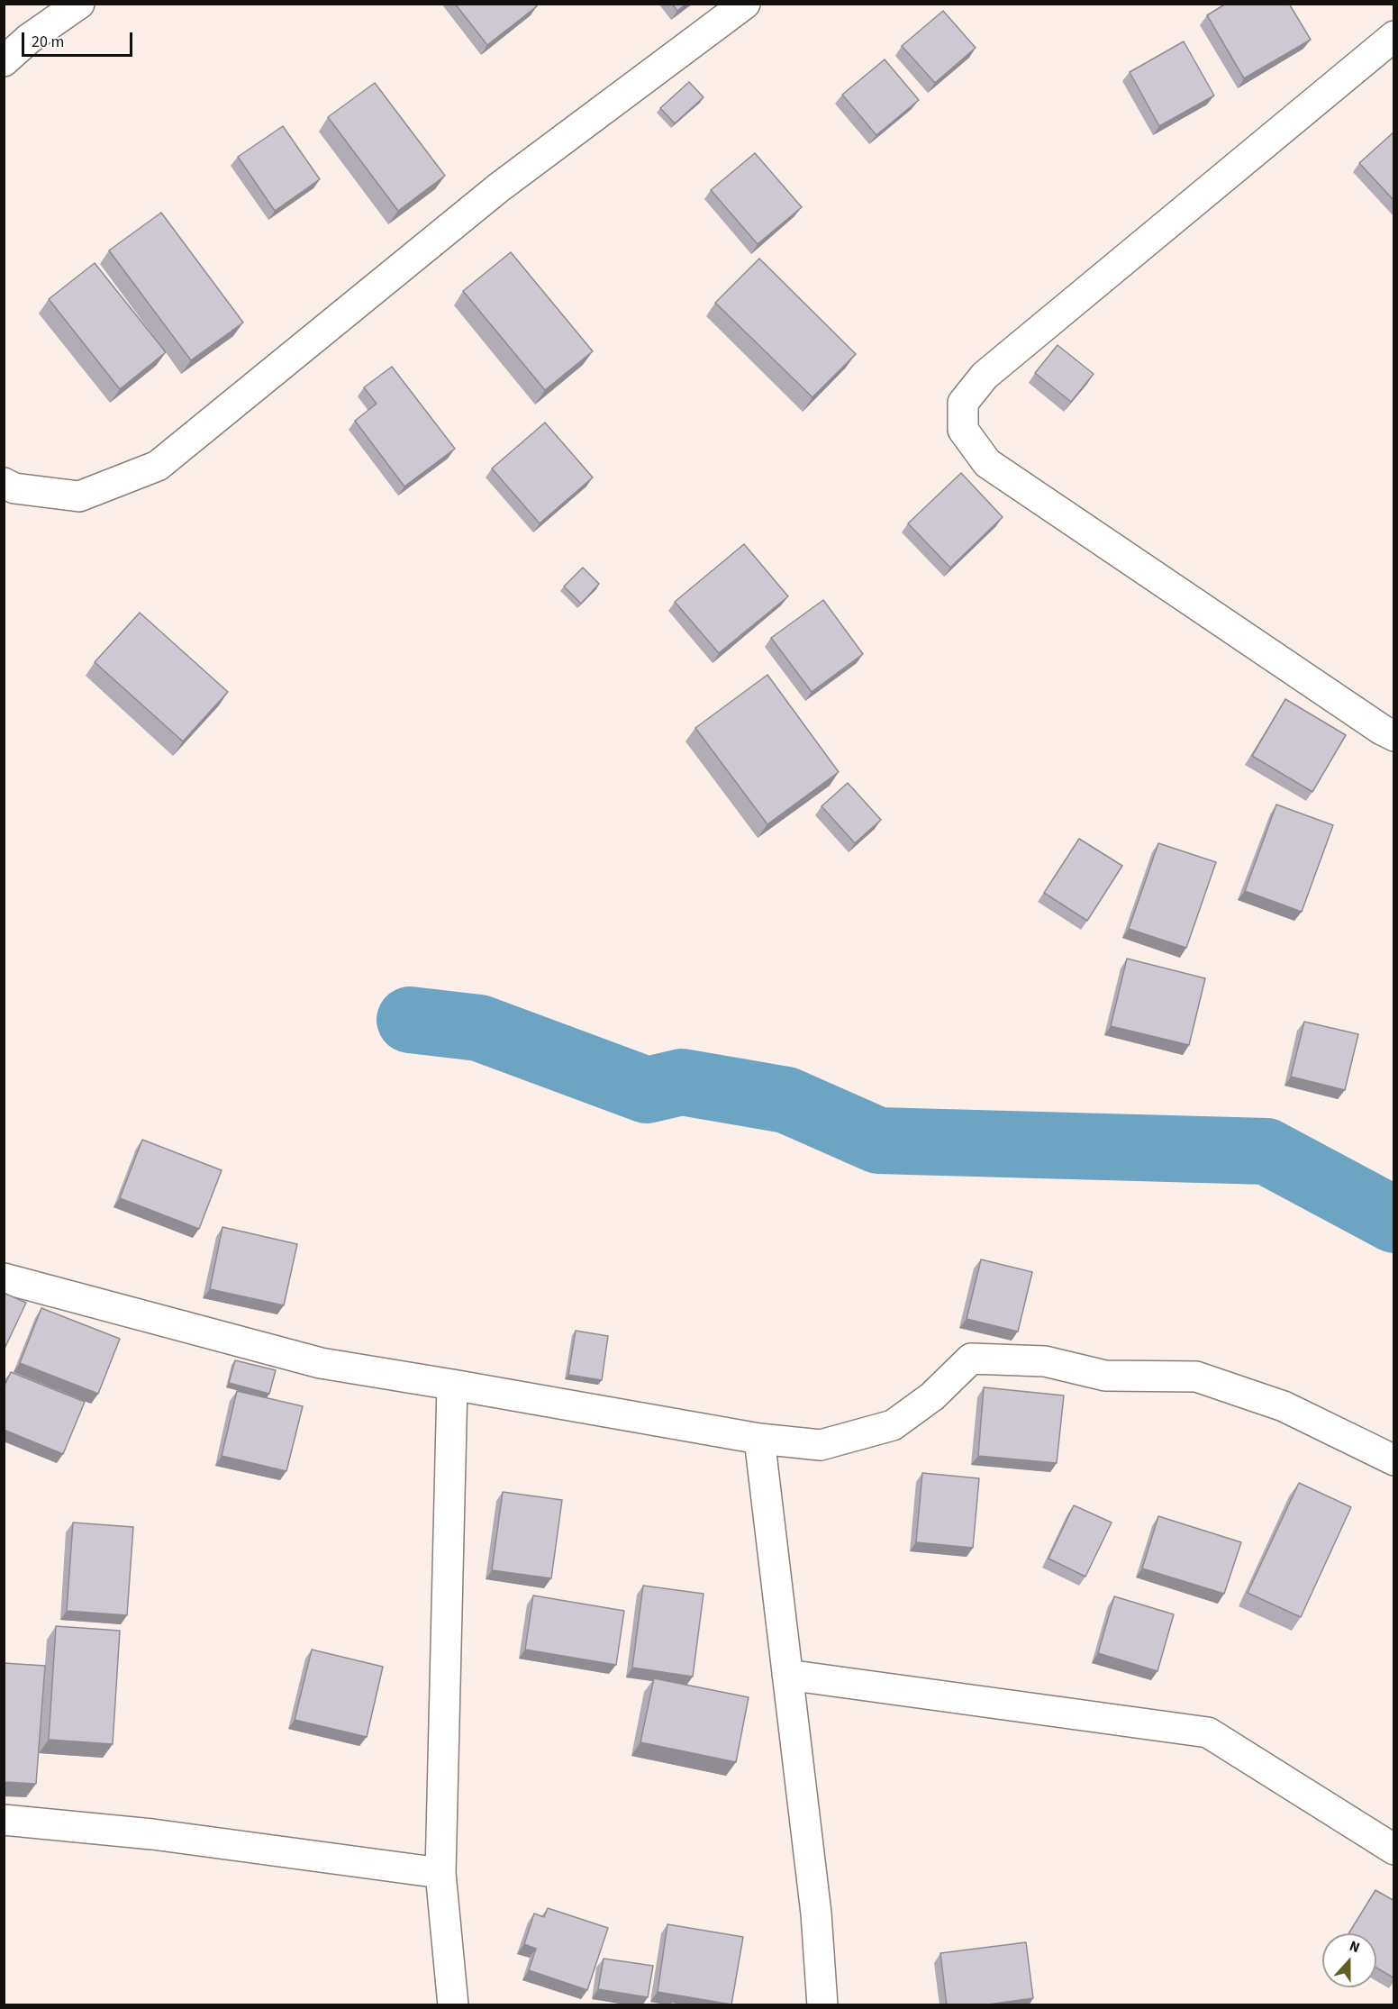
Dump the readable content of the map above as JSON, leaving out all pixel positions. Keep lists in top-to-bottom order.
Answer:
{
  "scale_bar": "20 m",
  "north": "top"
}
